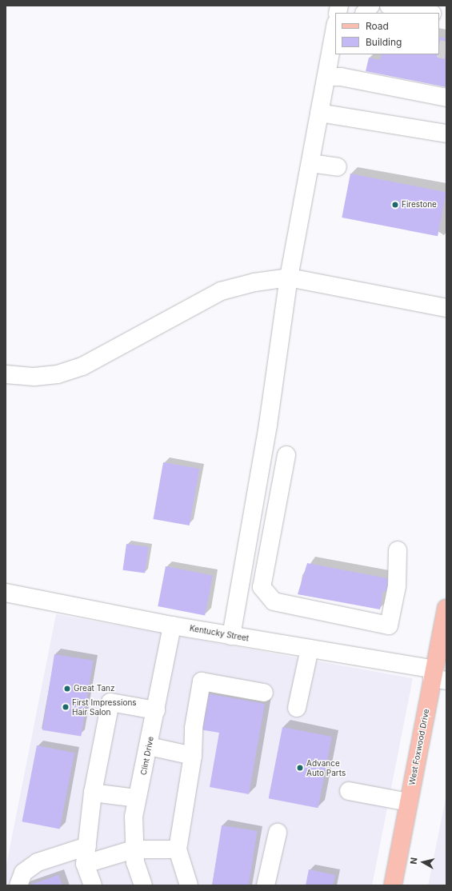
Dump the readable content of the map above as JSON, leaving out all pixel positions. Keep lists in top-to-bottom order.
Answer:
{
  "streets": {
    "main road": ["West Foxwood Drive"],
    "street": ["Kentucky Street", "Clint Drive"]
  },
  "crossings": [
    ["Kentucky Street", "West Foxwood Drive"],
    ["Kentucky Street", "Clint Drive"]
  ],
  "places": [
    "Firestone",
    "Great Tanz",
    "First Impressions Hair Salon",
    "Advance Auto Parts"
  ],
  "legend": ["Road", "Building"],
  "north": "left"
}
